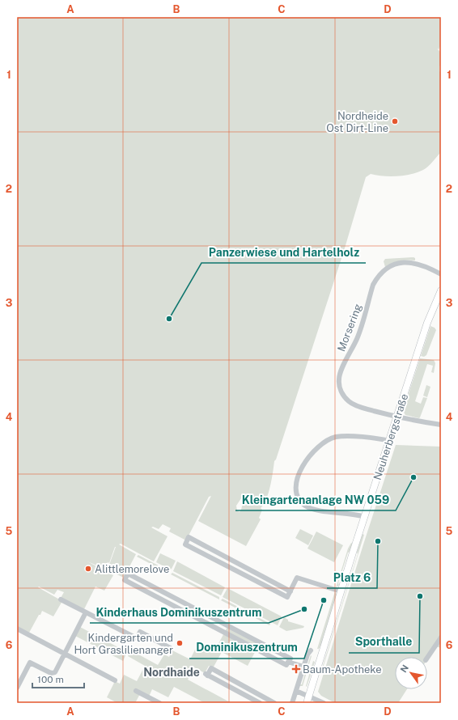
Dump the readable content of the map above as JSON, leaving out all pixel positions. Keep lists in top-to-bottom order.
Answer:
{
  "streets": {
    "main road": ["Neuherbergstraße"],
    "street": ["Morsering"]
  },
  "crossings": [
    ["Morsering", "Neuherbergstraße"]
  ],
  "districts": ["Nordhaide"],
  "places": {
    "other": [
      "Nordheide Ost Dirt-Line",
      "Panzerwiese und Hartelholz",
      "Kleingartenanlage NW 059",
      "Platz 6",
      "Alittlemorelove",
      "Sporthalle",
      "Dominikuszentrum",
      "Kinderhaus Dominikuszentrum",
      "Kindergarten und Hort Graslilienanger"
    ],
    "health": ["Baum-Apotheke"]
  },
  "scale_bar": "100 m",
  "north": "top left",
  "grid": {
    "columns": [
      "A",
      "B",
      "C",
      "D"
    ],
    "rows": [
      "1",
      "2",
      "3",
      "4",
      "5",
      "6"
    ]
  }
}
